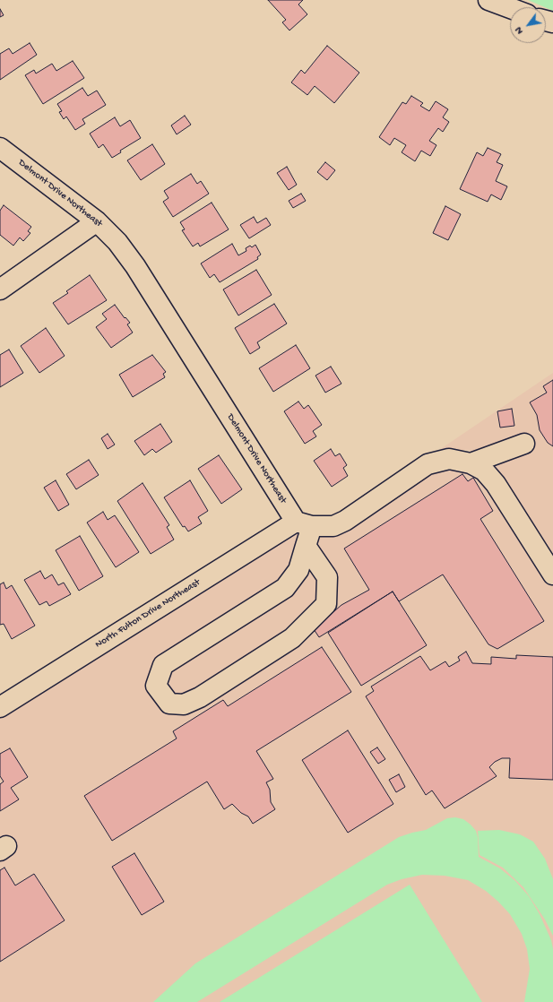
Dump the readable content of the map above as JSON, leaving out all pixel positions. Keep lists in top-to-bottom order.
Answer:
{
  "streets": {
    "street": ["Delmont Drive Northeast", "North Fulton Drive Northeast"]
  },
  "crossings": [
    ["Delmont Drive Northeast", "North Fulton Drive Northeast"]
  ],
  "north": "bottom left"
}
